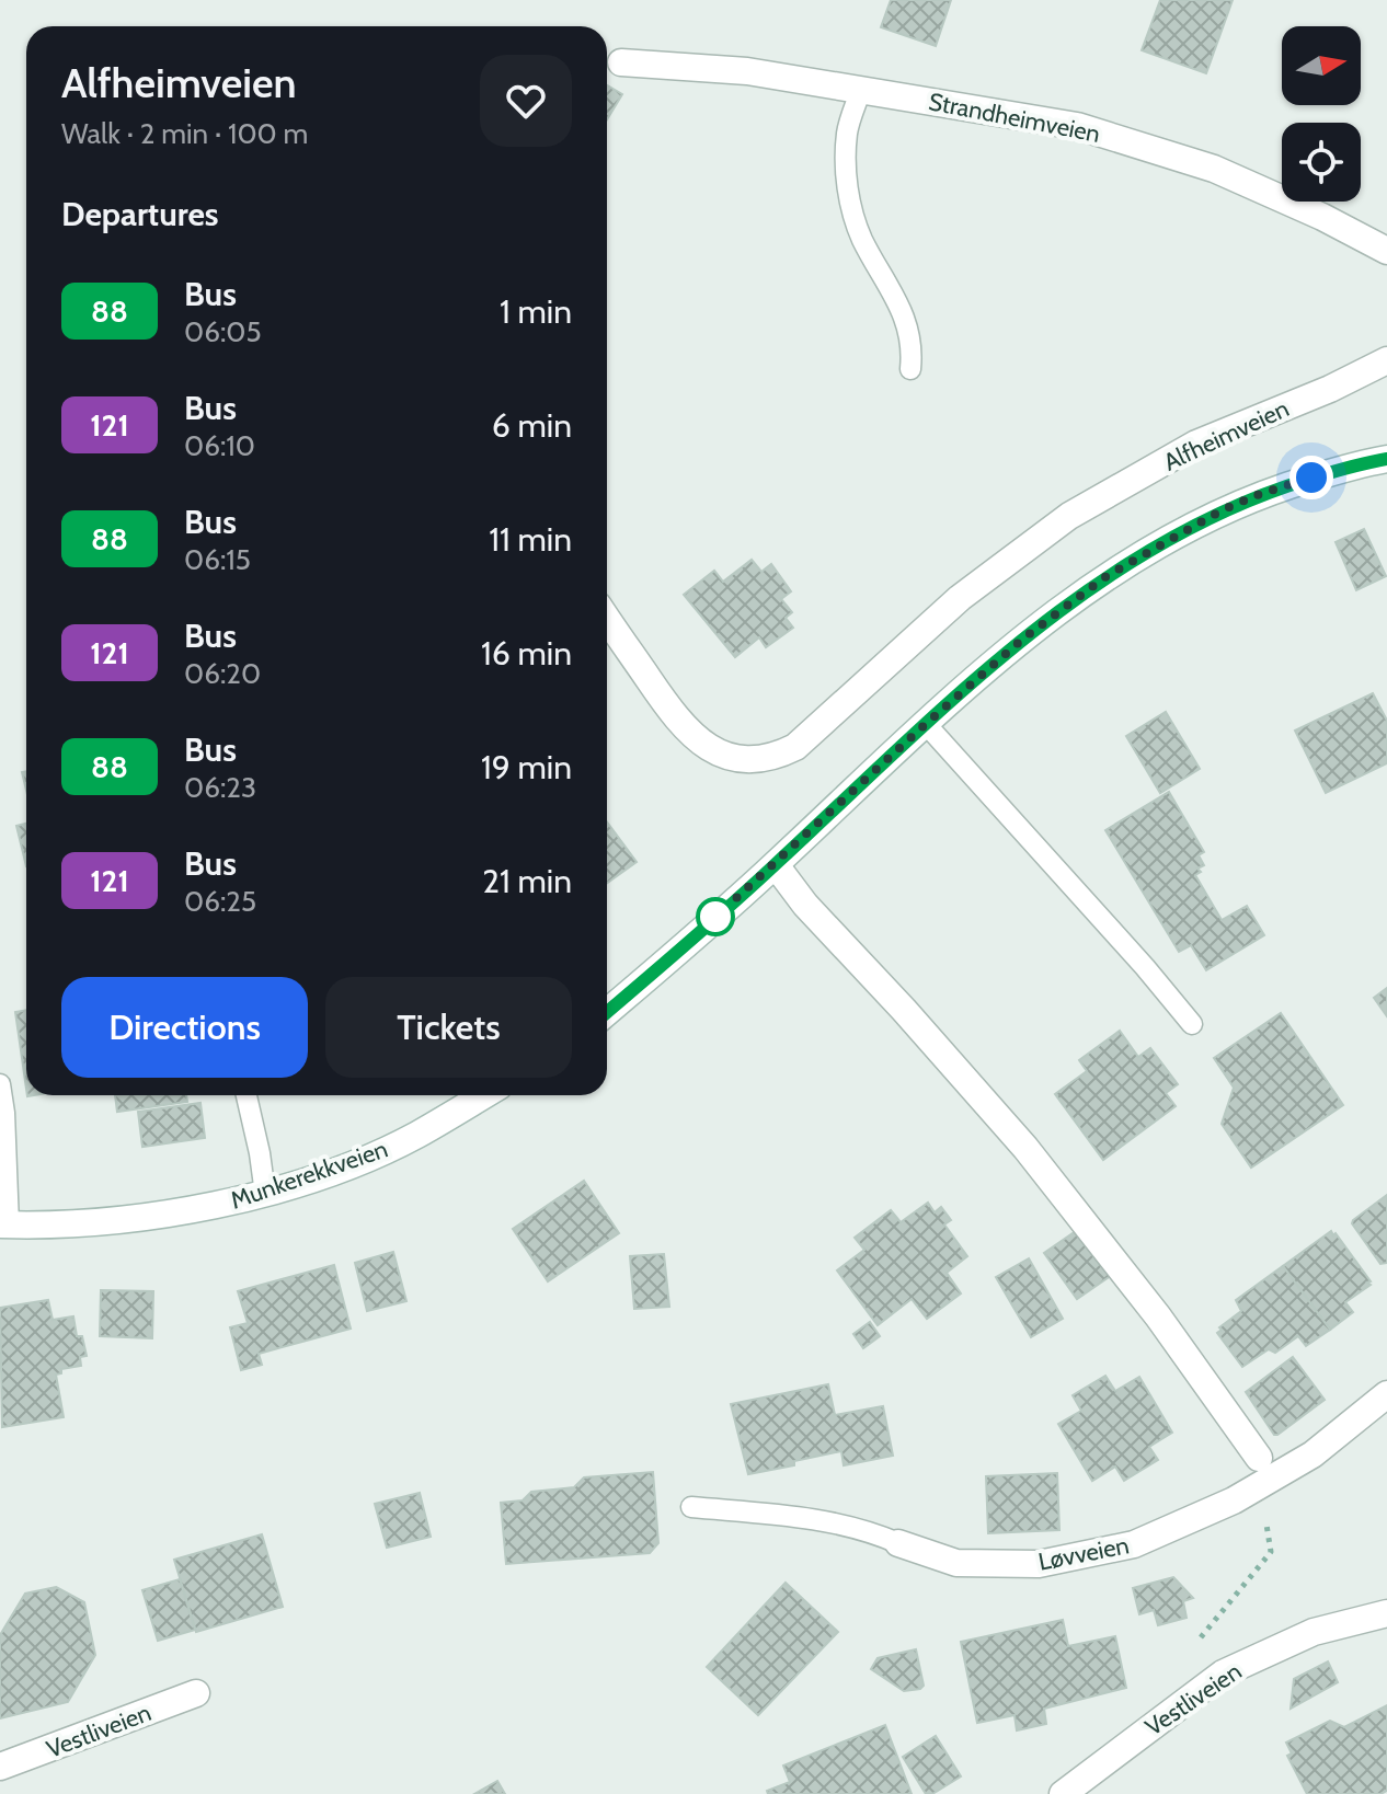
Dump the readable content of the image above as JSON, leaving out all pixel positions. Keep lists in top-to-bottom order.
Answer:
{
  "streets": {
    "street": [
      "Strandheimveien",
      "Alfheimveien",
      "Munkerekkveien",
      "Løvveien",
      "Vestliveien"
    ]
  },
  "lines": ["bus line 88"],
  "north": "right",
  "page": {
    "heading": [
      ["Alfheimveien", "Walk · 2 min · 100 m"],
      "Departures"
    ],
    "list": [
      {
        "mark": "88",
        "name": "Bus",
        "note": "06:05",
        "value": "1 min"
      },
      {
        "mark": "121",
        "name": "Bus",
        "note": "06:10",
        "value": "6 min"
      },
      {
        "mark": "88",
        "name": "Bus",
        "note": "06:15",
        "value": "11 min"
      },
      {
        "mark": "121",
        "name": "Bus",
        "note": "06:20",
        "value": "16 min"
      },
      {
        "mark": "88",
        "name": "Bus",
        "note": "06:23",
        "value": "19 min"
      },
      {
        "mark": "121",
        "name": "Bus",
        "note": "06:25",
        "value": "21 min"
      }
    ],
    "buttons": ["Directions", "Tickets"]
  }
}
